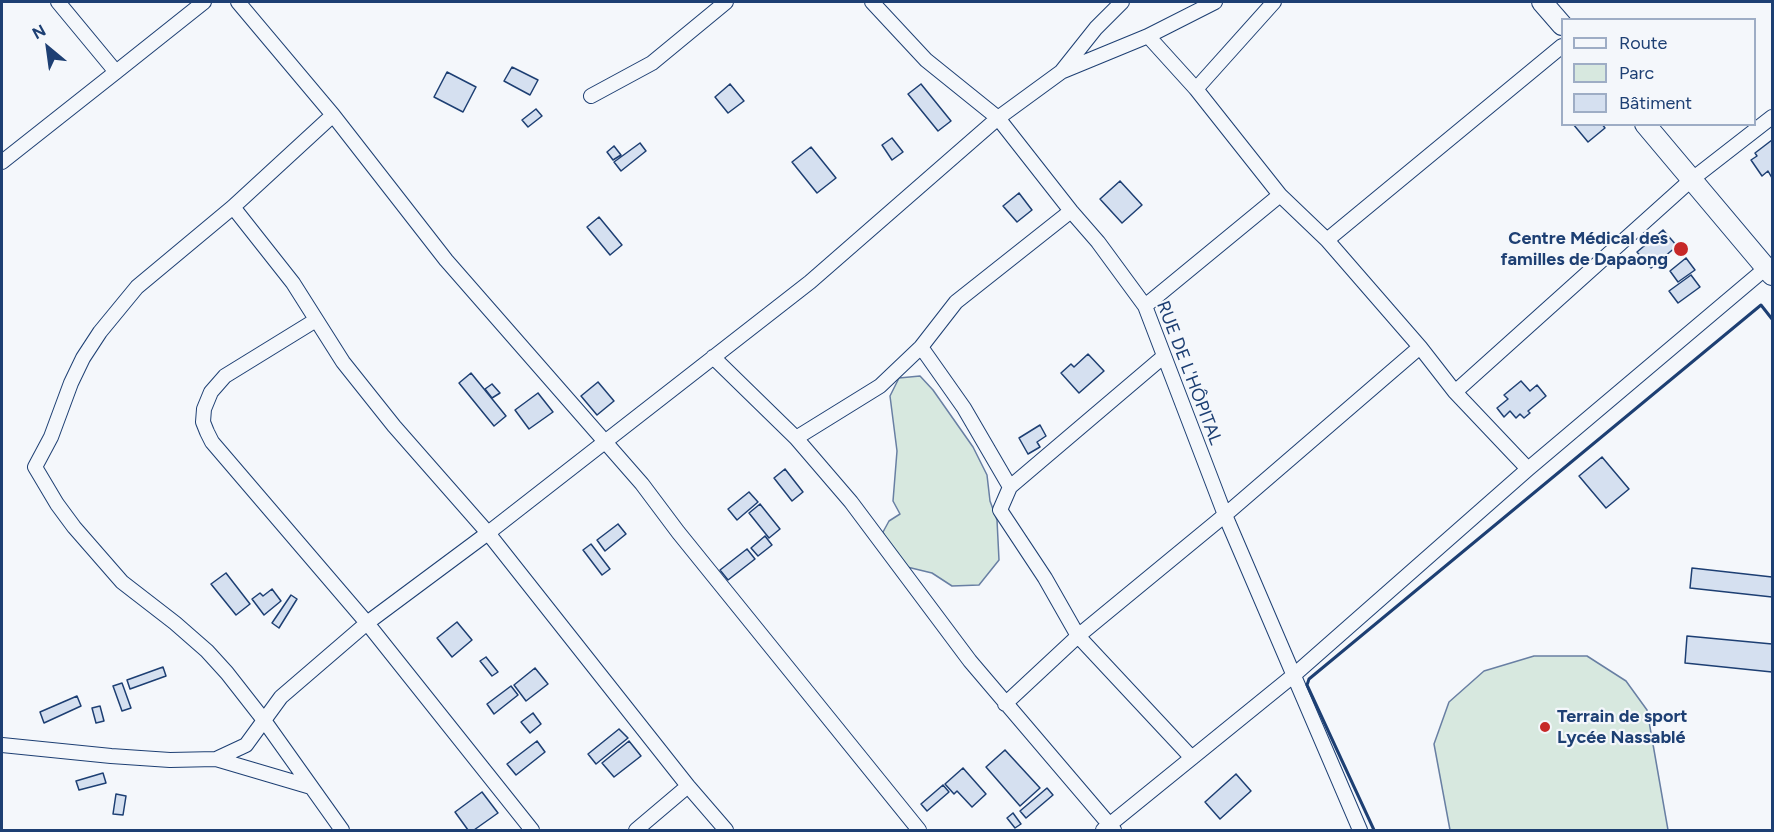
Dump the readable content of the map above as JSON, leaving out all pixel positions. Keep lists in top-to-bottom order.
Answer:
{
  "streets": {
    "street": ["RUE DE L'HÔPITAL"]
  },
  "places": ["Centre Médical des familles de Dapaong", "Terrain de sport Lycée Nassablé"],
  "legend": ["Route", "Parc", "Bâtiment"],
  "north": "top left"
}
